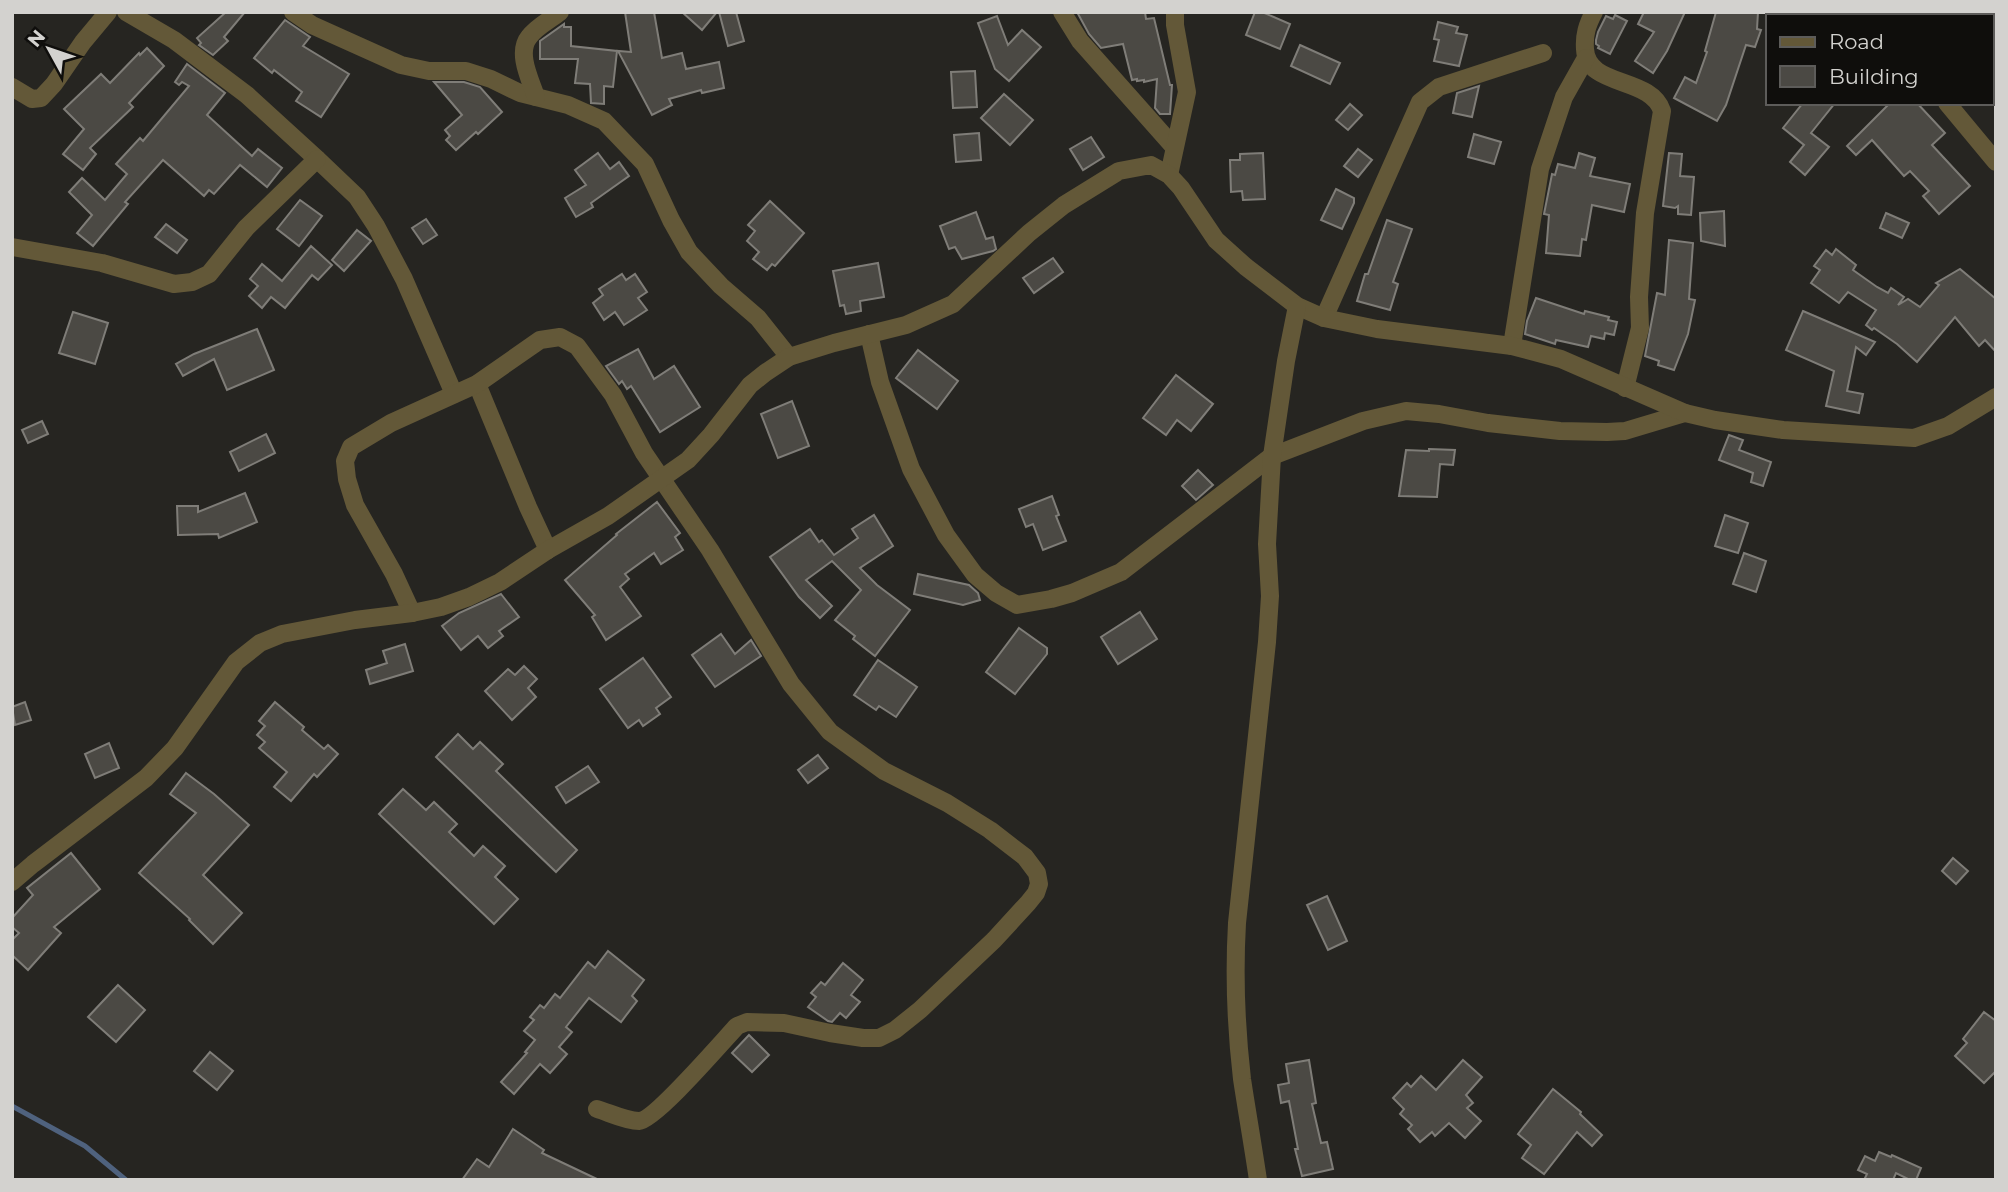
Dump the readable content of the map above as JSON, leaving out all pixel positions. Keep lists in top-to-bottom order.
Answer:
{
  "legend": ["Road", "Building"],
  "north": "top left"
}
